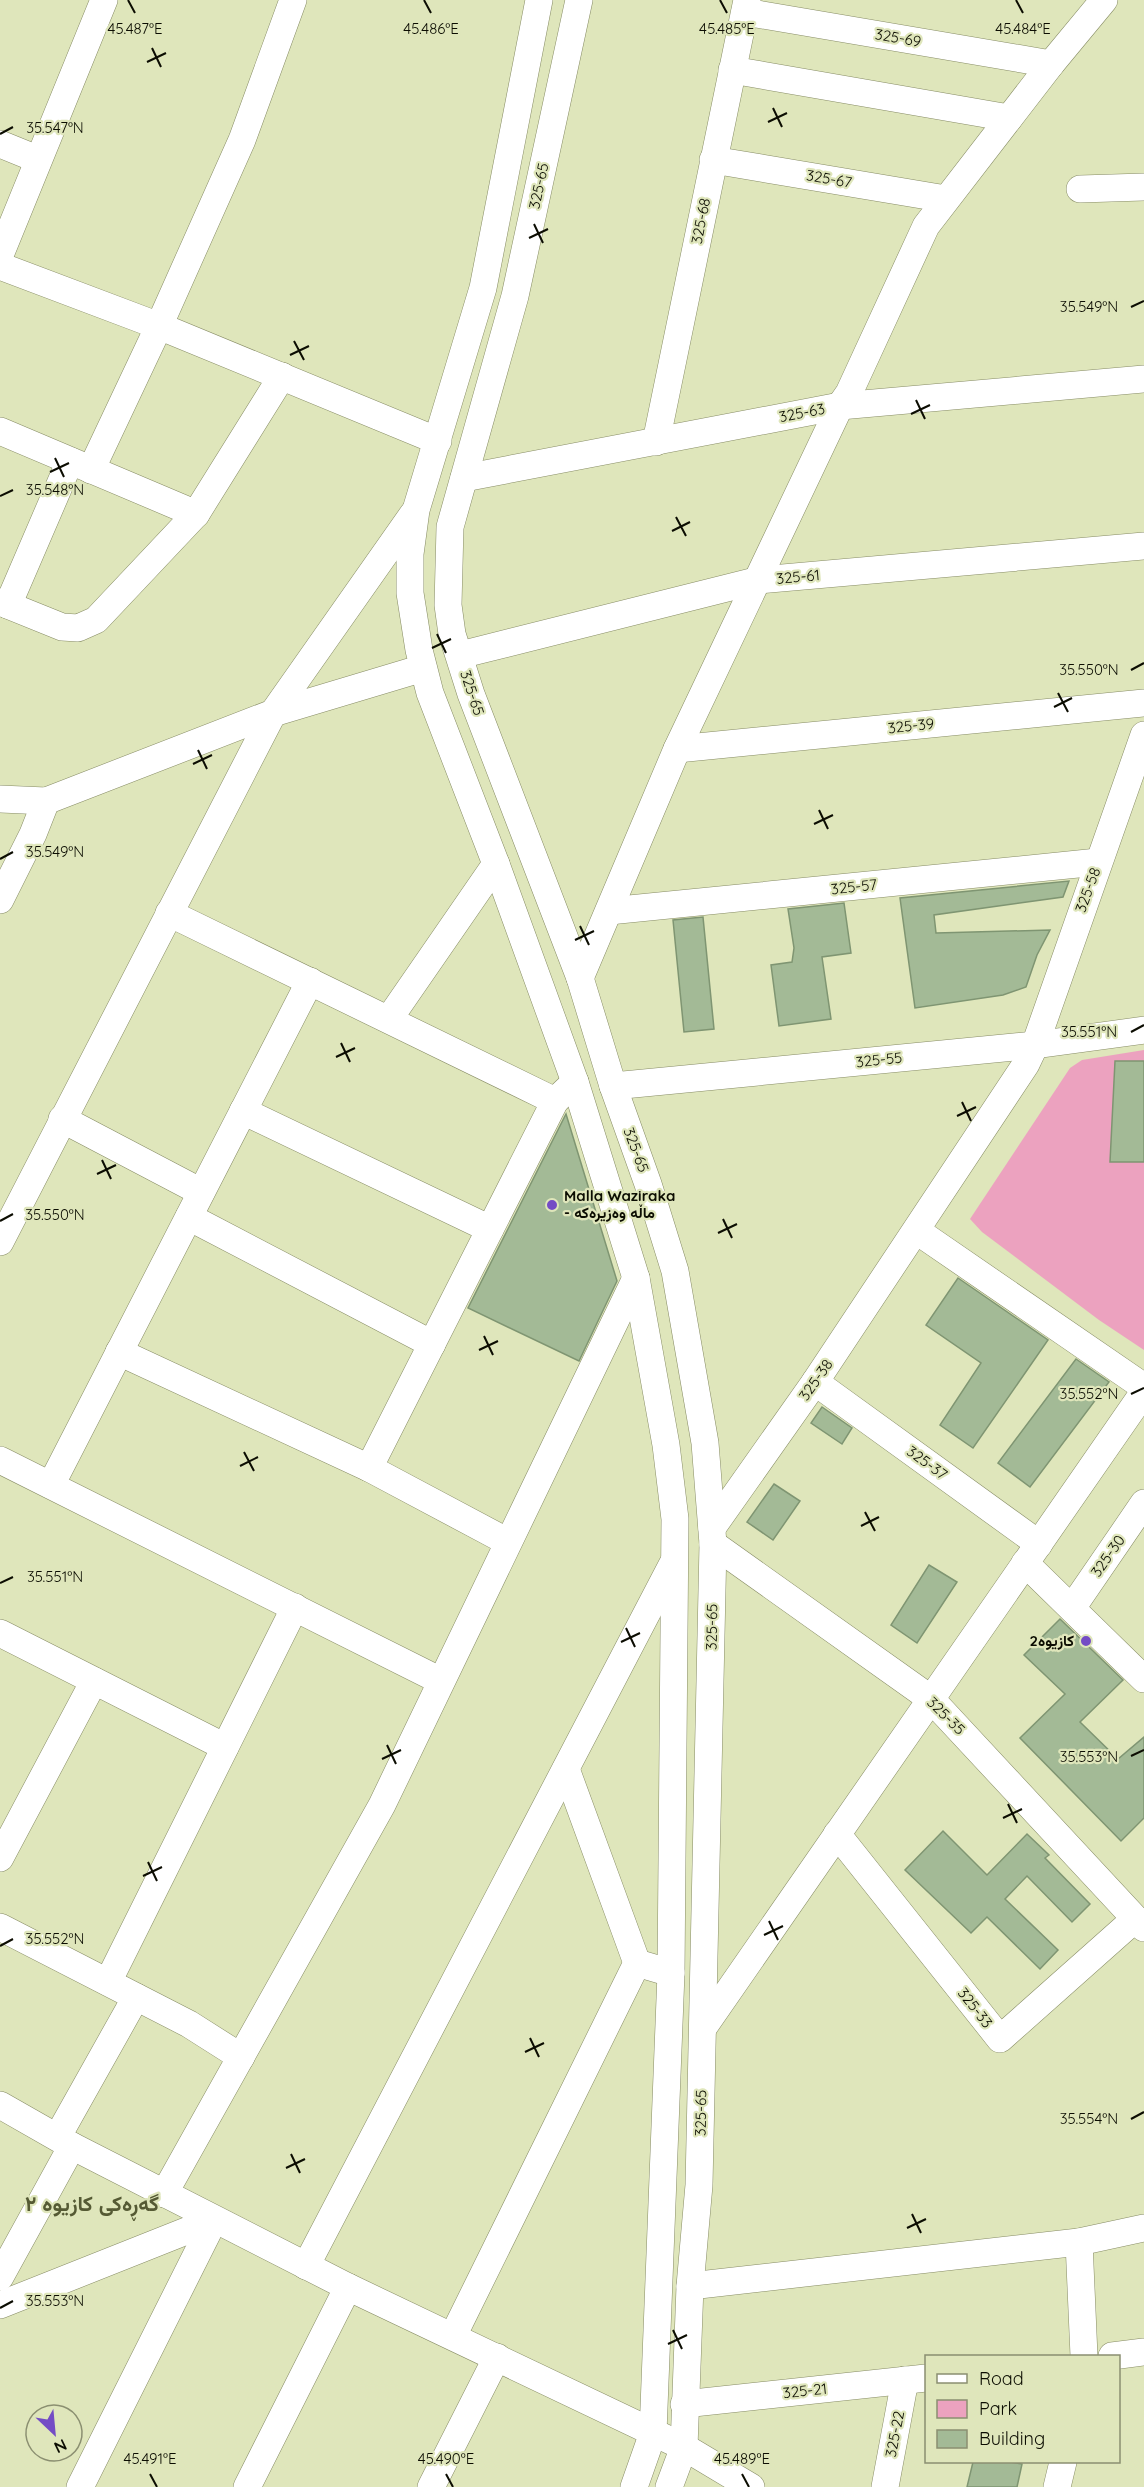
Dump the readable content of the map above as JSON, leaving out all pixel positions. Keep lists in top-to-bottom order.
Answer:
{
  "streets": {
    "street": [
      "325-69",
      "325-67",
      "325-65",
      "325-68",
      "325-63",
      "325-61",
      "325-39",
      "325-57",
      "325-58",
      "325-55",
      "325-38",
      "325-37",
      "325-30",
      "325-35",
      "325-33",
      "325-21",
      "325-22"
    ]
  },
  "crossings": [
    ["325-69", "325-68"],
    ["325-67", "325-68"],
    ["325-65", "325-63"],
    ["325-65", "325-61"],
    ["325-65", "325-55"],
    ["325-65", "325-38"],
    ["325-65", "325-35"],
    ["325-65", "325-21"],
    ["325-68", "325-63"],
    ["325-57", "325-58"],
    ["325-58", "325-55"],
    ["325-58", "325-38"],
    ["325-55", "325-38"],
    ["325-38", "325-37"],
    ["325-38", "325-35"],
    ["325-37", "325-30"],
    ["325-35", "325-33"],
    ["325-21", "325-22"]
  ],
  "districts": ["گەڕەکی کازیوە ٢"],
  "places": ["Malla Waziraka - ماڵە وەزیرەکە", "كازيوه2"],
  "legend": ["Road", "Park", "Building"],
  "north": "bottom right",
  "coordinates": [
    "45.487°E",
    "45.486°E",
    "45.485°E",
    "45.484°E",
    "35.547°N",
    "35.549°N",
    "35.548°N",
    "35.550°N",
    "35.551°N",
    "35.552°N",
    "35.553°N",
    "35.554°N",
    "45.491°E",
    "45.490°E",
    "45.489°E"
  ]
}
